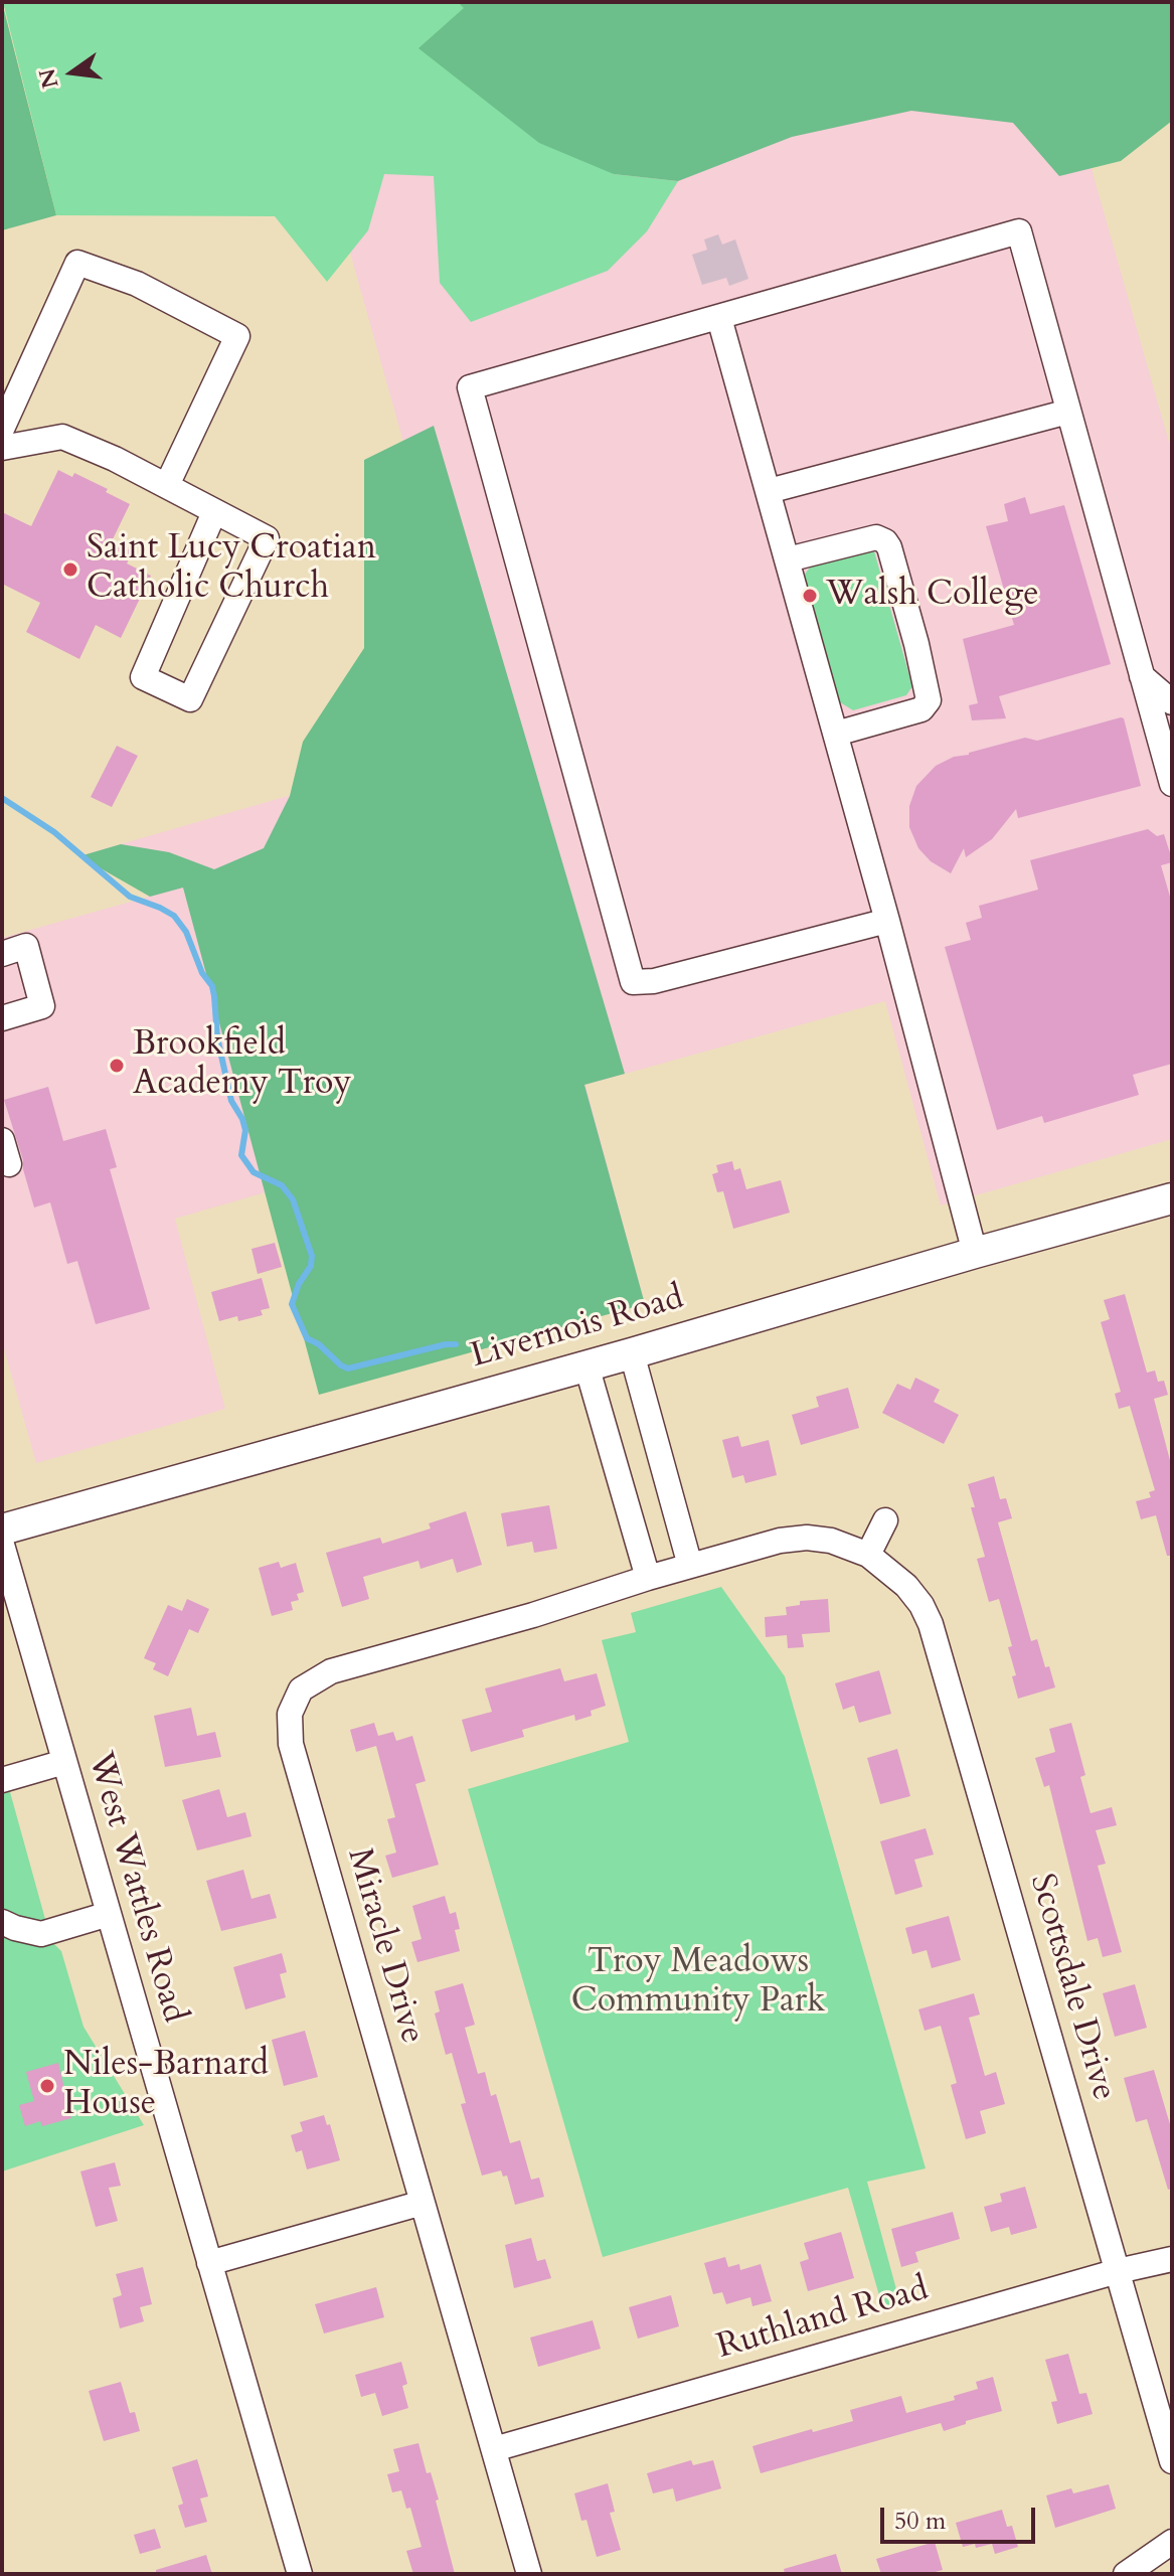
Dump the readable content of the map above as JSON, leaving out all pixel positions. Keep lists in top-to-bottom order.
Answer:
{
  "streets": {
    "main road": ["Livernois Road"],
    "street": [
      "West Wattles Road",
      "Miracle Drive",
      "Scottsdale Drive",
      "Ruthland Road"
    ]
  },
  "crossings": [
    ["Miracle Drive", "Scottsdale Drive"],
    ["Miracle Drive", "Ruthland Road"],
    ["Scottsdale Drive", "Ruthland Road"]
  ],
  "parks": ["Troy Meadows Community Park"],
  "places": [
    "Saint Lucy Croatian Catholic Church",
    "Walsh College",
    "Brookfield Academy Troy",
    "Niles-Barnard House"
  ],
  "scale_bar": "50 m",
  "north": "left"
}
